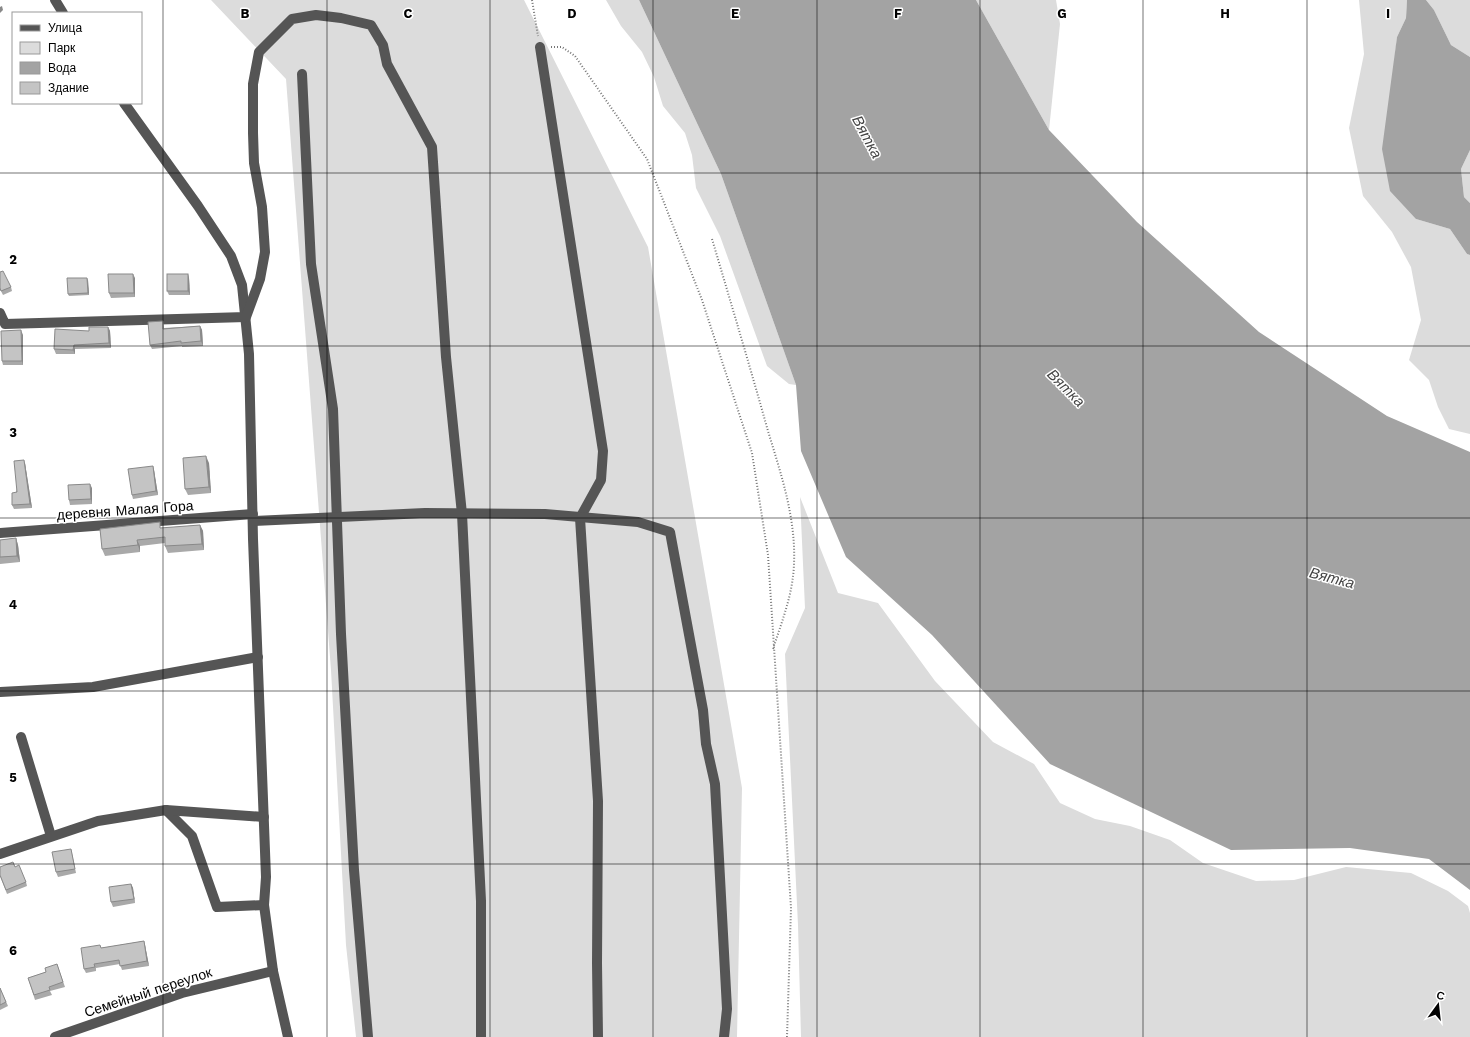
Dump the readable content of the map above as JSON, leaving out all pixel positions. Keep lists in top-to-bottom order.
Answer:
{
  "streets": {
    "street": ["деревня Малая Гора", "Семейный переулок"]
  },
  "water": ["Вятка"],
  "legend": [
    "Улица",
    "Парк",
    "Вода",
    "Здание"
  ],
  "north": "top",
  "grid": {
    "columns": [
      "B",
      "C",
      "D",
      "E",
      "F",
      "G",
      "H",
      "I"
    ],
    "rows": [
      "2",
      "3",
      "4",
      "5",
      "6"
    ]
  }
}
